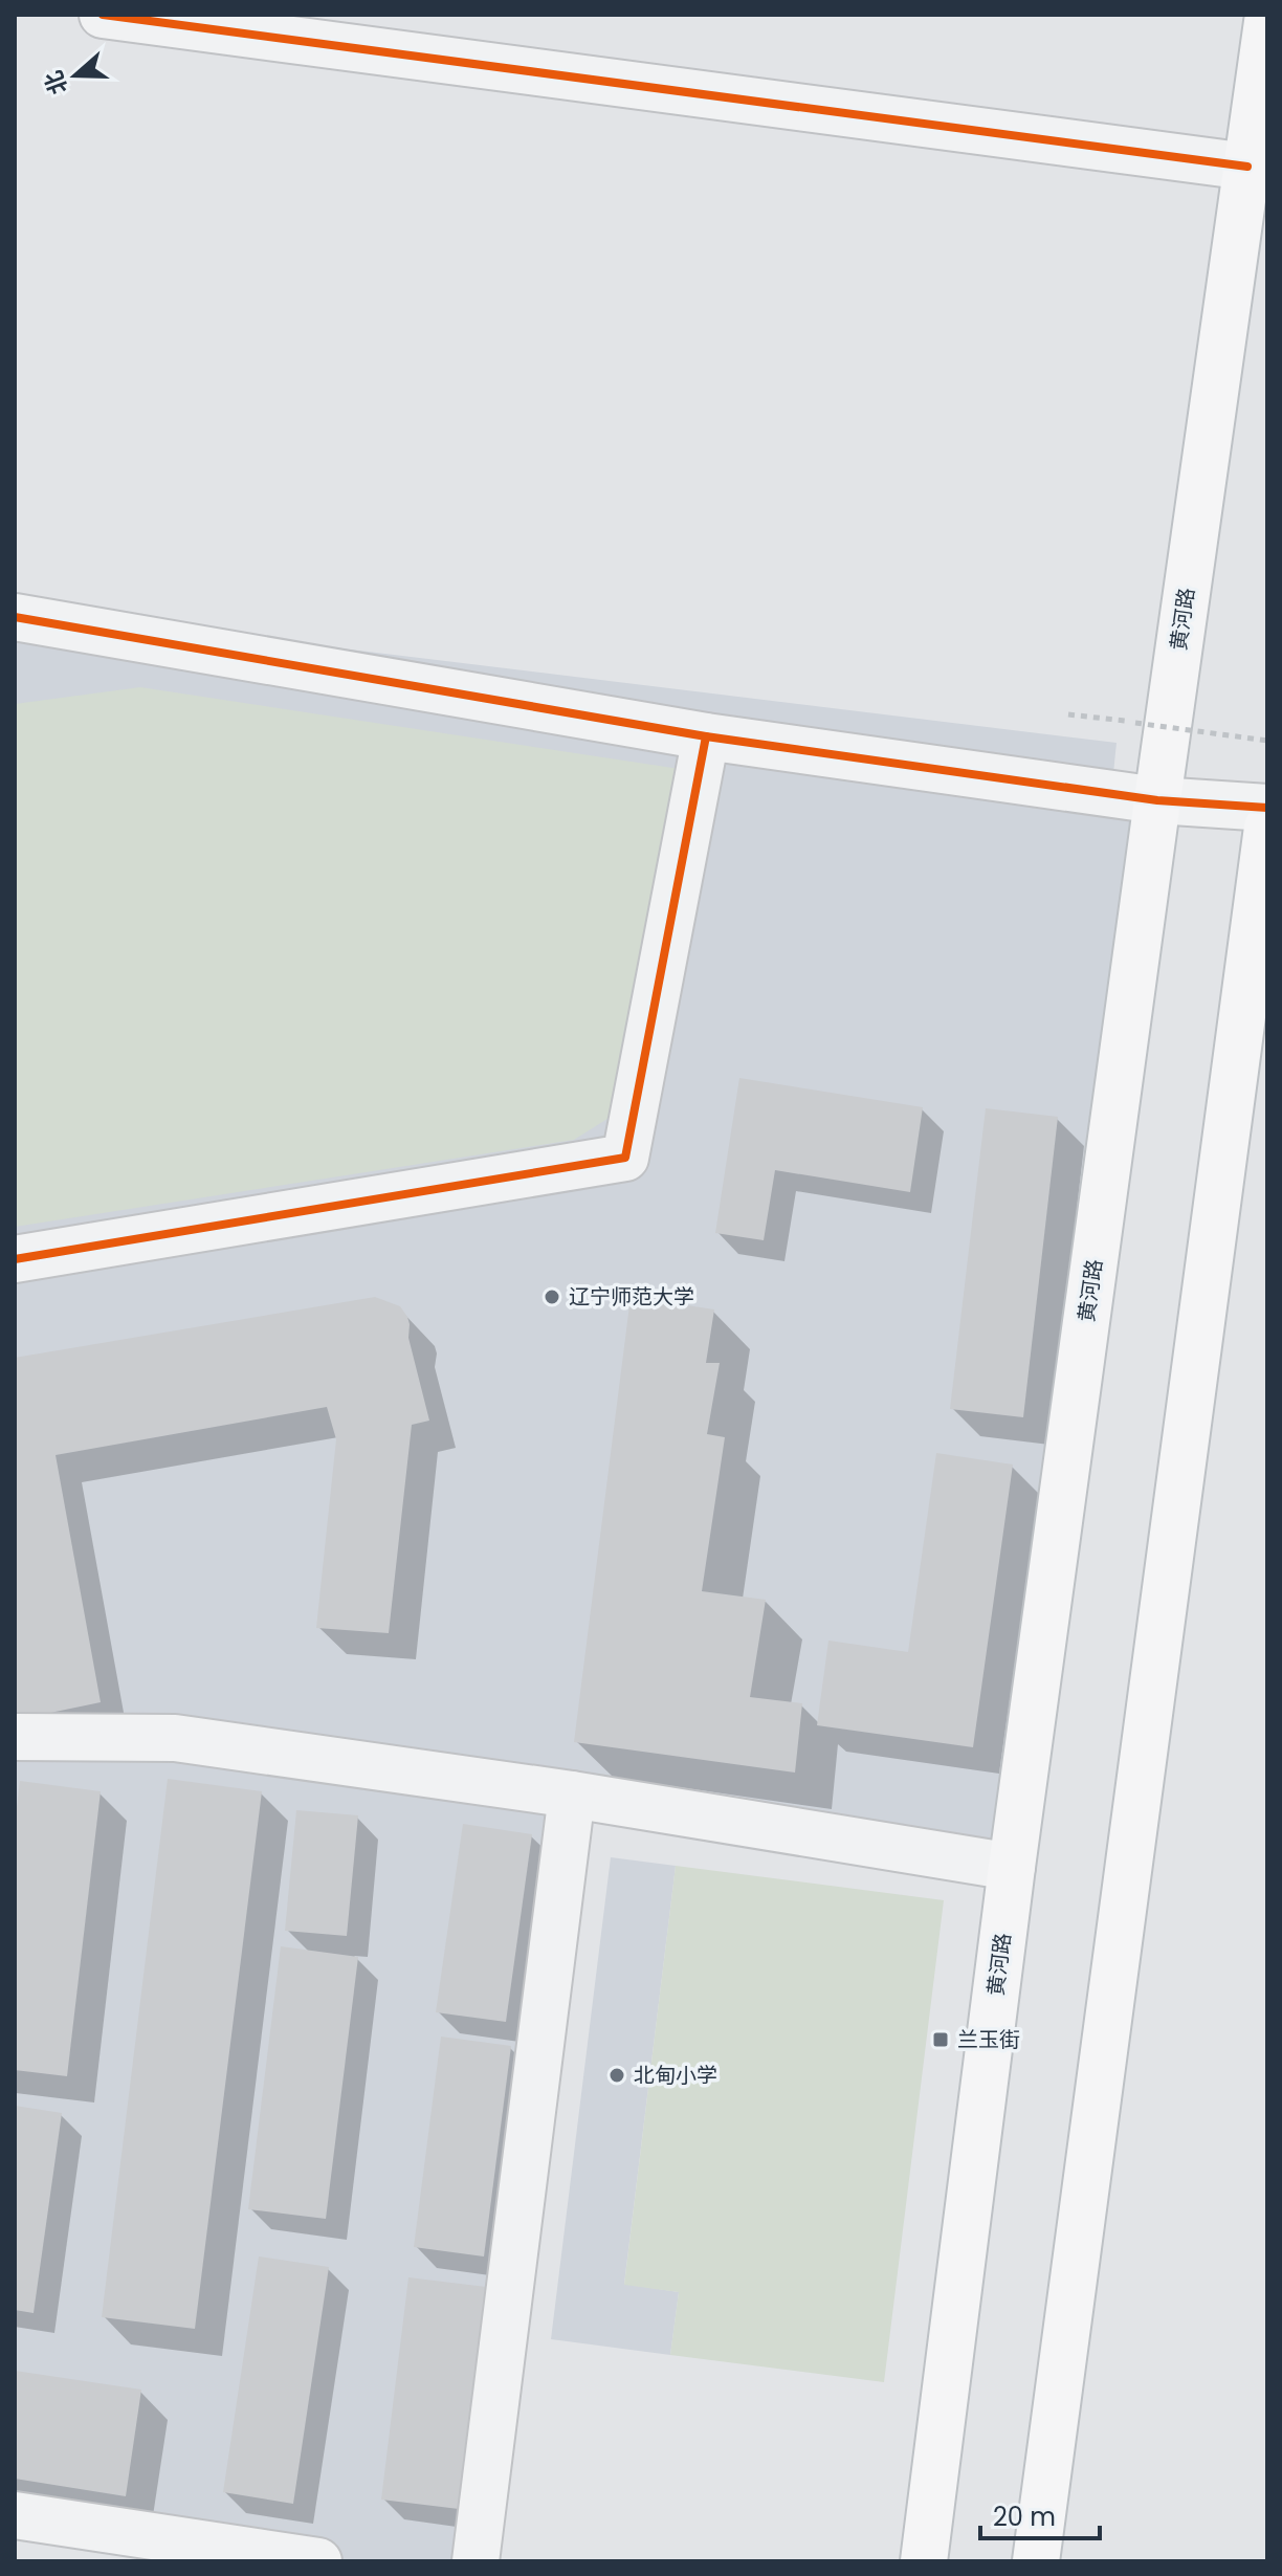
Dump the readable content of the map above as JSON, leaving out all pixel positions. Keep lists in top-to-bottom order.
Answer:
{
  "streets": {
    "main road": ["黄河路"]
  },
  "places": {
    "other": ["辽宁师范大学", "北甸小学"],
    "transit": ["兰玉街"]
  },
  "scale_bar": "20 m",
  "north": "left"
}
